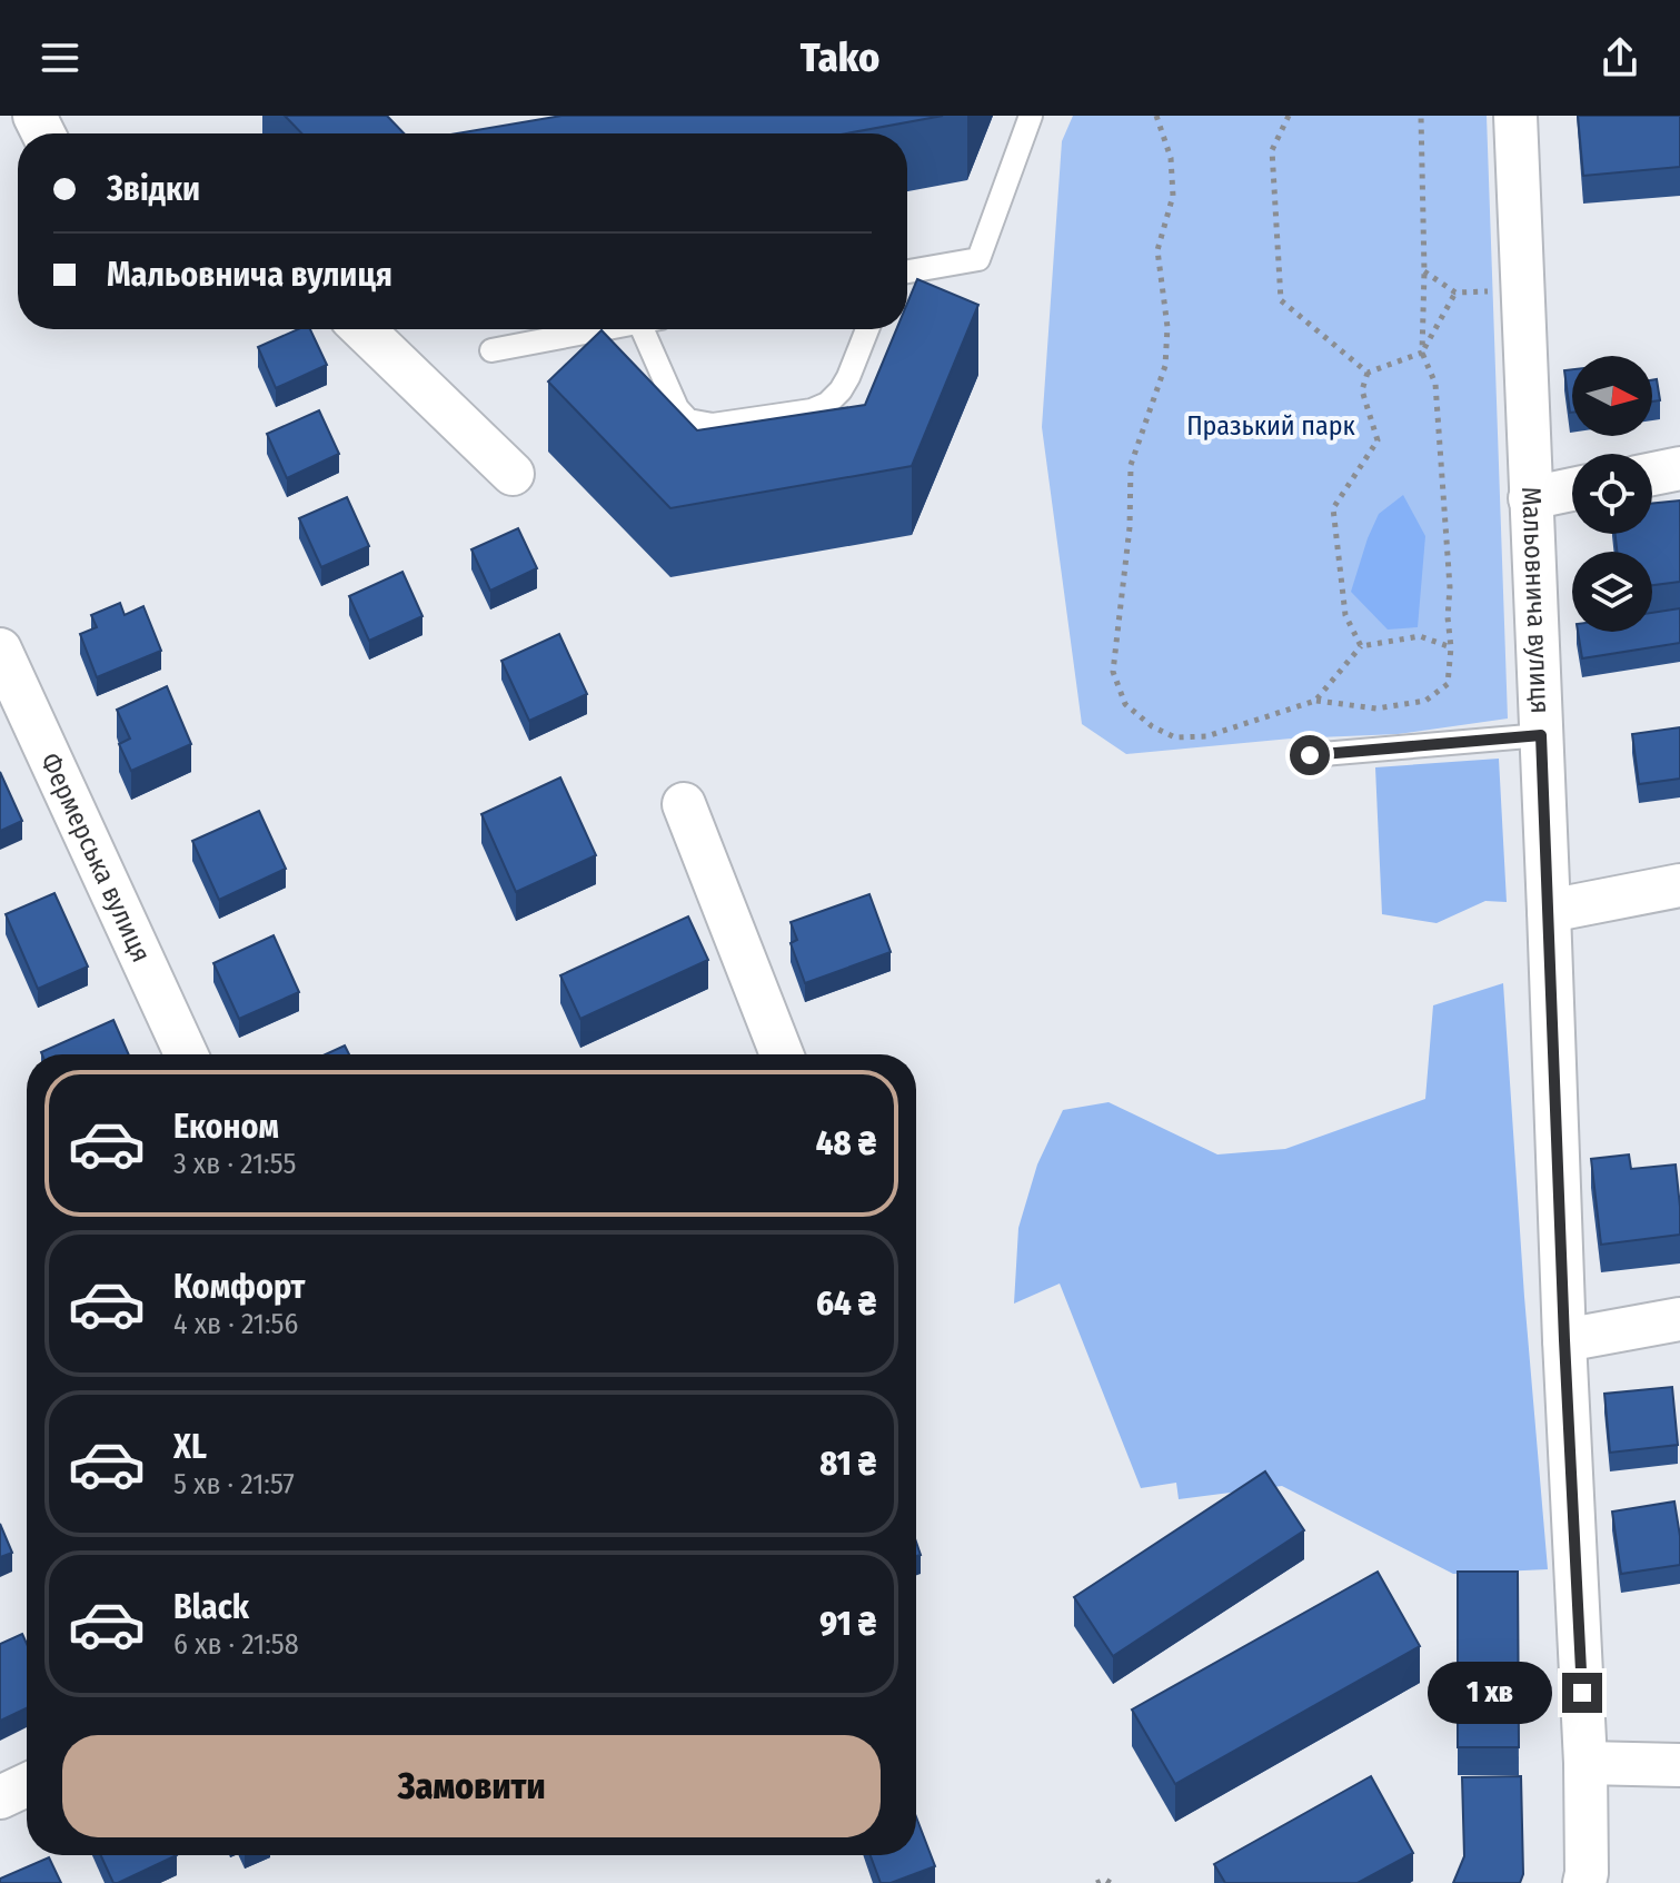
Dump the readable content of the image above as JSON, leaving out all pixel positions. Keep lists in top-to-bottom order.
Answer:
{
  "streets": {
    "street": ["Мальовнича вулиця", "Фермерська вулиця"]
  },
  "parks": ["Празький парк"],
  "north": "right",
  "page": {
    "header": "Tako",
    "banner": ["Звідки", "Мальовнича вулиця"],
    "list": [
      {
        "name": "Економ",
        "note": "3 хв · 21:55",
        "value": "48 ₴"
      },
      {
        "name": "Комфорт",
        "note": "4 хв · 21:56",
        "value": "64 ₴"
      },
      {
        "name": "XL",
        "note": "5 хв · 21:57",
        "value": "81 ₴"
      },
      {
        "name": "Black",
        "note": "6 хв · 21:58",
        "value": "91 ₴"
      }
    ],
    "bubble": "1 хв",
    "buttons": "Замовити"
  }
}
